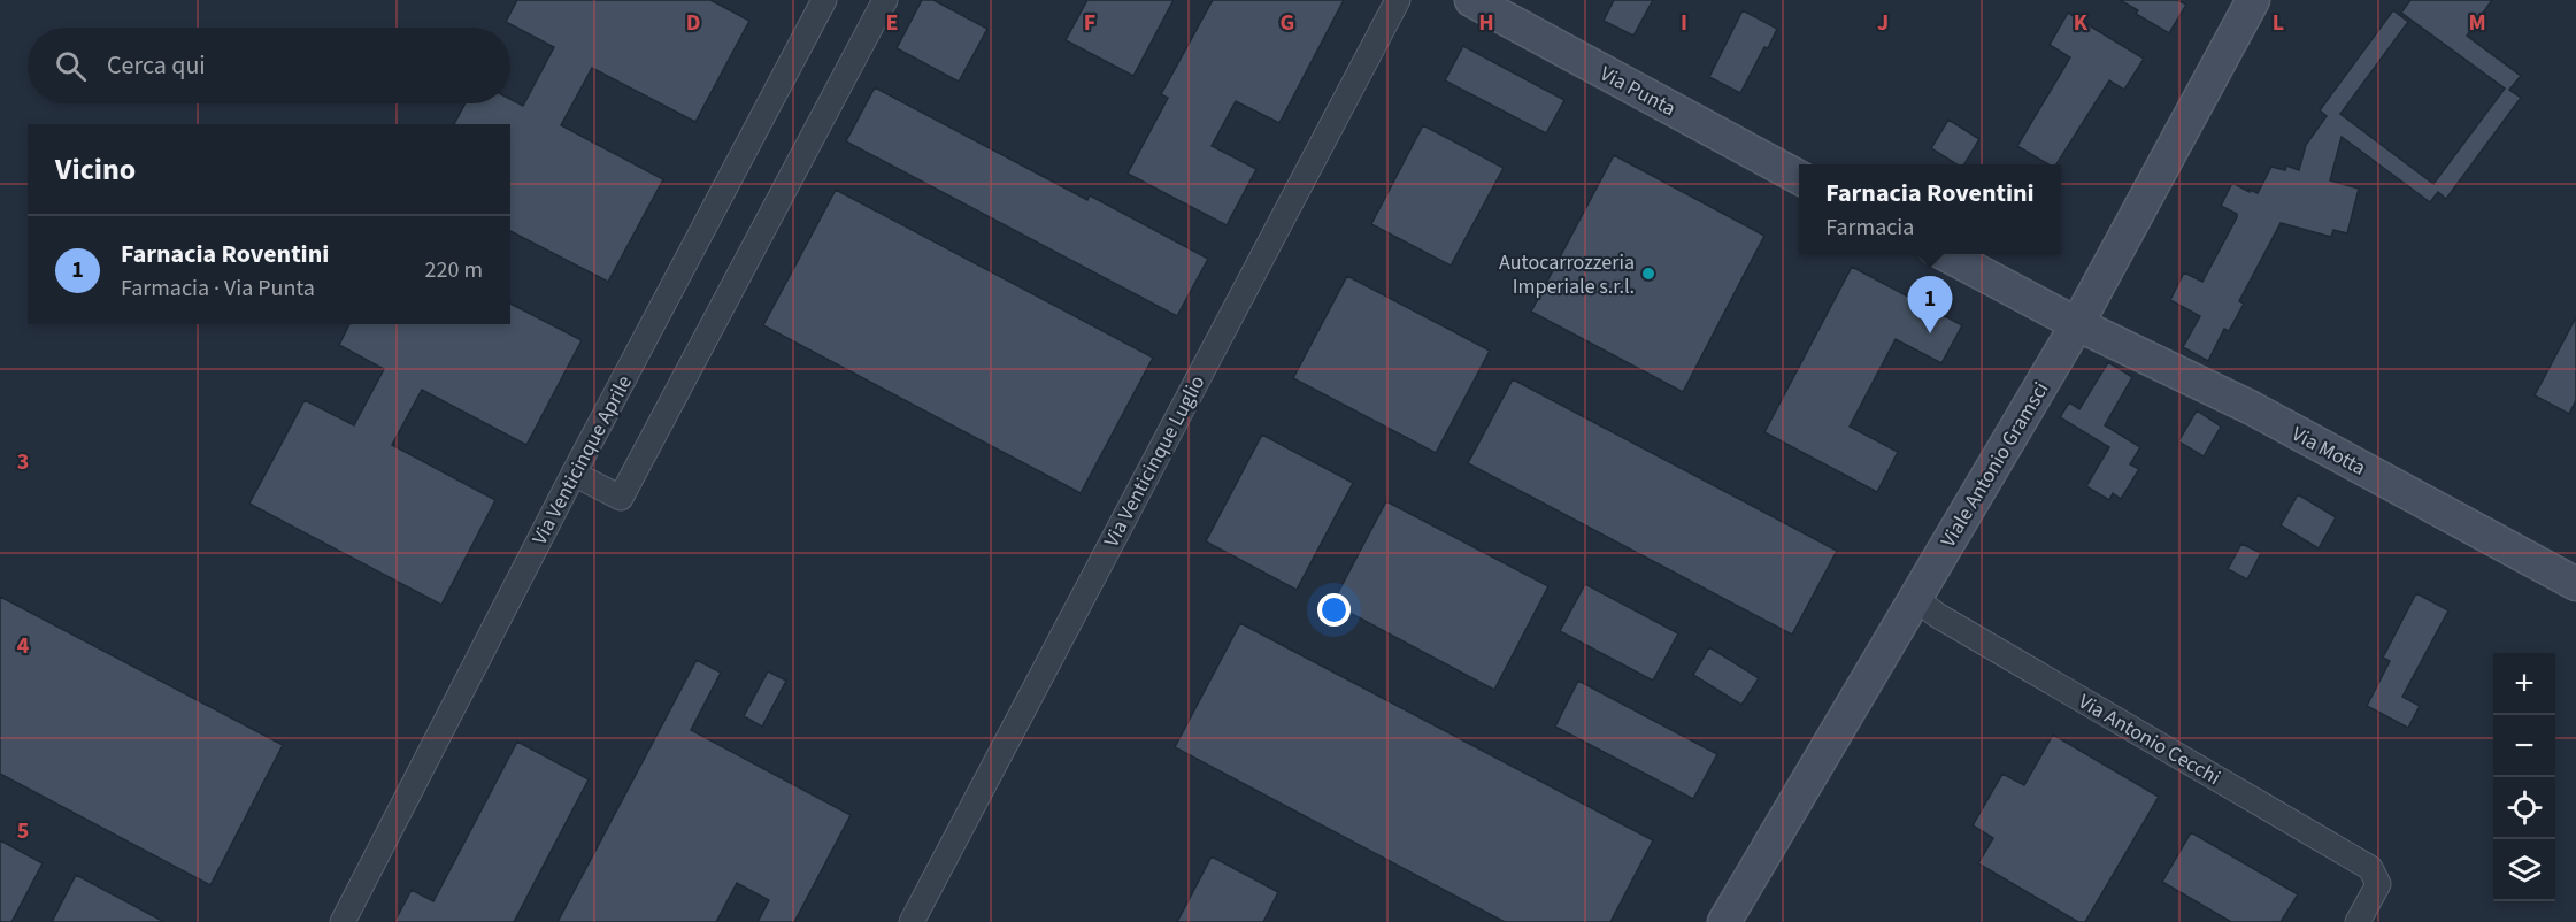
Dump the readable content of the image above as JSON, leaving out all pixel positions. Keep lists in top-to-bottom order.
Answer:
{
  "streets": {
    "street": [
      "Via Punta",
      "Via Motta",
      "Via Venticinque Aprile",
      "Via Venticinque Luglio",
      "Viale Antonio Gramsci",
      "Via Antonio Cecchi"
    ]
  },
  "crossings": [
    ["Via Motta", "Viale Antonio Gramsci"],
    ["Viale Antonio Gramsci", "Via Antonio Cecchi"]
  ],
  "places": ["Autocarrozzeria Imperiale s.r.l."],
  "page": {
    "search": "Cerca qui",
    "heading": "Vicino",
    "popup": ["Farnacia Roventini", "Farmacia"],
    "list": [
      {
        "mark": "1",
        "name": "Farnacia Roventini",
        "note": "Farmacia · Via Punta",
        "value": "220 m"
      }
    ],
    "pins": "1",
    "map_buttons": ["+", "−"]
  },
  "grid": {
    "columns": [
      "D",
      "E",
      "F",
      "G",
      "H",
      "I",
      "J",
      "K",
      "L",
      "M"
    ],
    "rows": ["3", "4", "5"]
  }
}
